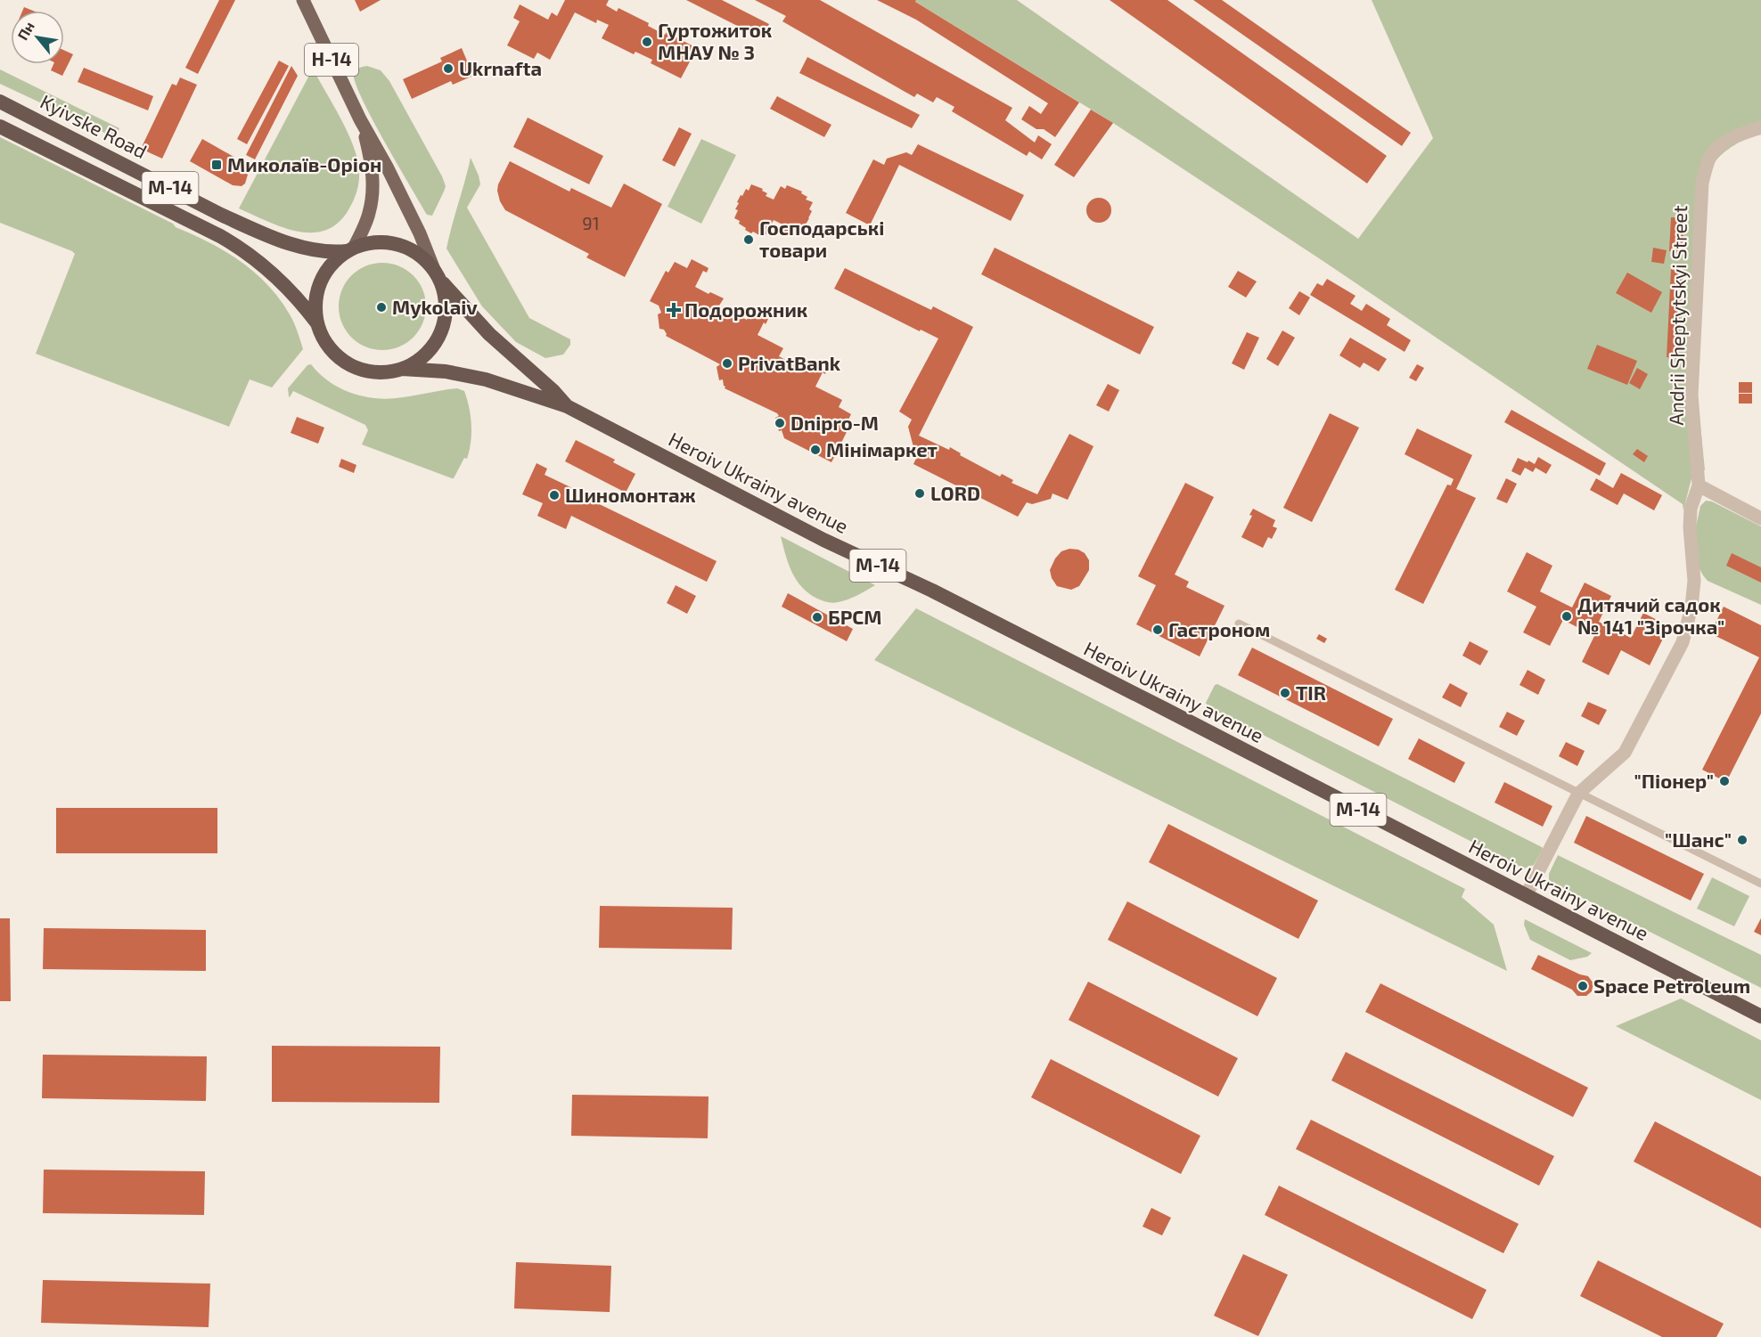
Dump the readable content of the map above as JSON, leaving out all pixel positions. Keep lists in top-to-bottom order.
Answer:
{
  "streets": {
    "highway": ["Kyivske Road", "М-14", "Heroiv Ukrainy avenue"],
    "main road": ["Н-14"],
    "street": ["Andrii Sheptytskyi Street"]
  },
  "crossings": [
    ["Kyivske Road", "М-14"],
    ["Kyivske Road", "Heroiv Ukrainy avenue"],
    ["М-14", "Heroiv Ukrainy avenue"]
  ],
  "places": {
    "other": [
      "Гуртожиток МНАУ № 3",
      "Ukrnafta",
      "Господарські товари",
      "Mykolaiv",
      "PrivatBank",
      "Dnipro-M",
      "Мінімаркет",
      "LORD",
      "Шиномонтаж",
      "Дитячий садок № 141 \"Зірочка\"",
      "БРСМ",
      "Гастроном",
      "TIR",
      "\"Піонер\"",
      "\"Шанс\"",
      "Space Petroleum"
    ],
    "transit": ["Миколаїв-Оріон"],
    "health": ["Подорожник"]
  },
  "house_numbers": ["91"],
  "north": "top left"
}
